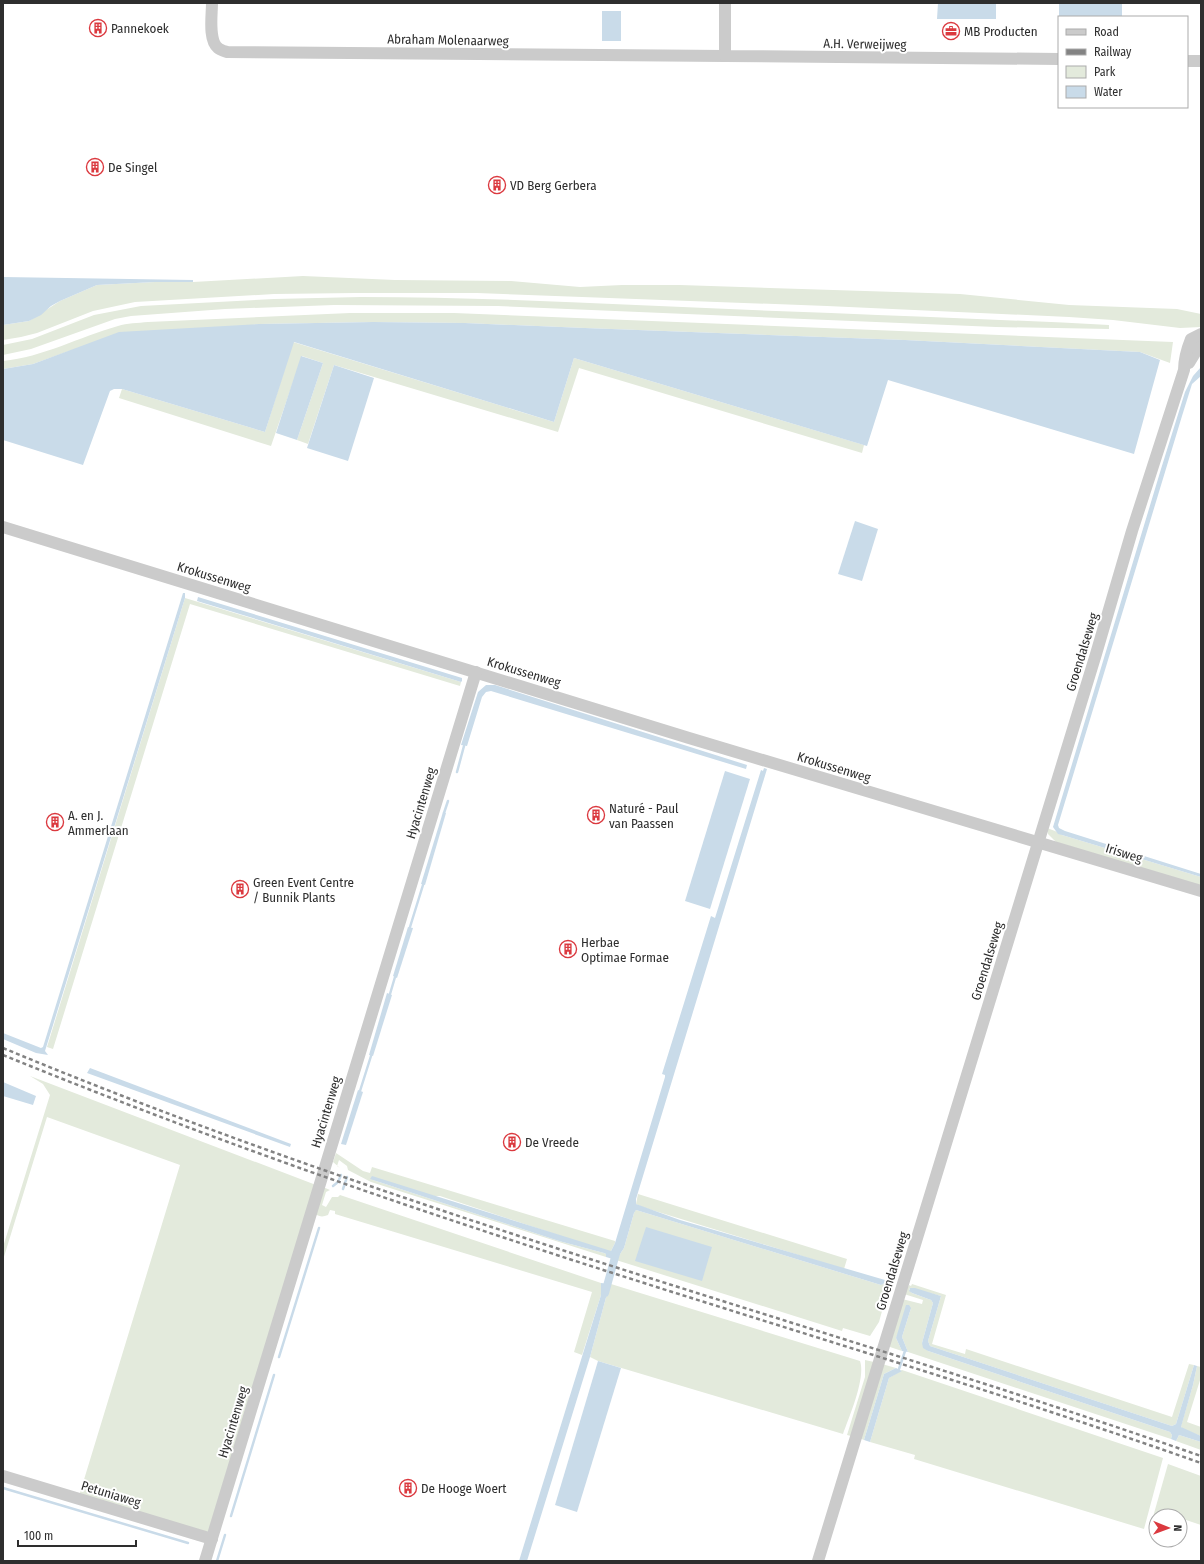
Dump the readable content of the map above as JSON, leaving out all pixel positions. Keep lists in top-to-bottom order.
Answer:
{
  "streets": {
    "street": [
      "Abraham Molenaarweg",
      "A.H. Verweijweg",
      "Krokussenweg",
      "Groendalseweg",
      "Hyacintenweg",
      "Irisweg",
      "Petuniaweg"
    ]
  },
  "crossings": [
    ["Abraham Molenaarweg", "A.H. Verweijweg"],
    ["Krokussenweg", "Groendalseweg"],
    ["Krokussenweg", "Hyacintenweg"],
    ["Krokussenweg", "Irisweg"],
    ["Groendalseweg", "Irisweg"],
    ["Hyacintenweg", "Petuniaweg"]
  ],
  "places": {
    "building": [
      "Pannekoek",
      "De Singel",
      "VD Berg Gerbera",
      "Naturé - Paul van Paassen",
      "A. en J. Ammerlaan",
      "Green Event Centre / Bunnik Plants",
      "Herbae Optimae Formae",
      "De Vreede",
      "De Hooge Woert"
    ],
    "office": ["MB Producten"]
  },
  "legend": [
    "Road",
    "Railway",
    "Park",
    "Water"
  ],
  "scale_bar": "100 m",
  "north": "right"
}
